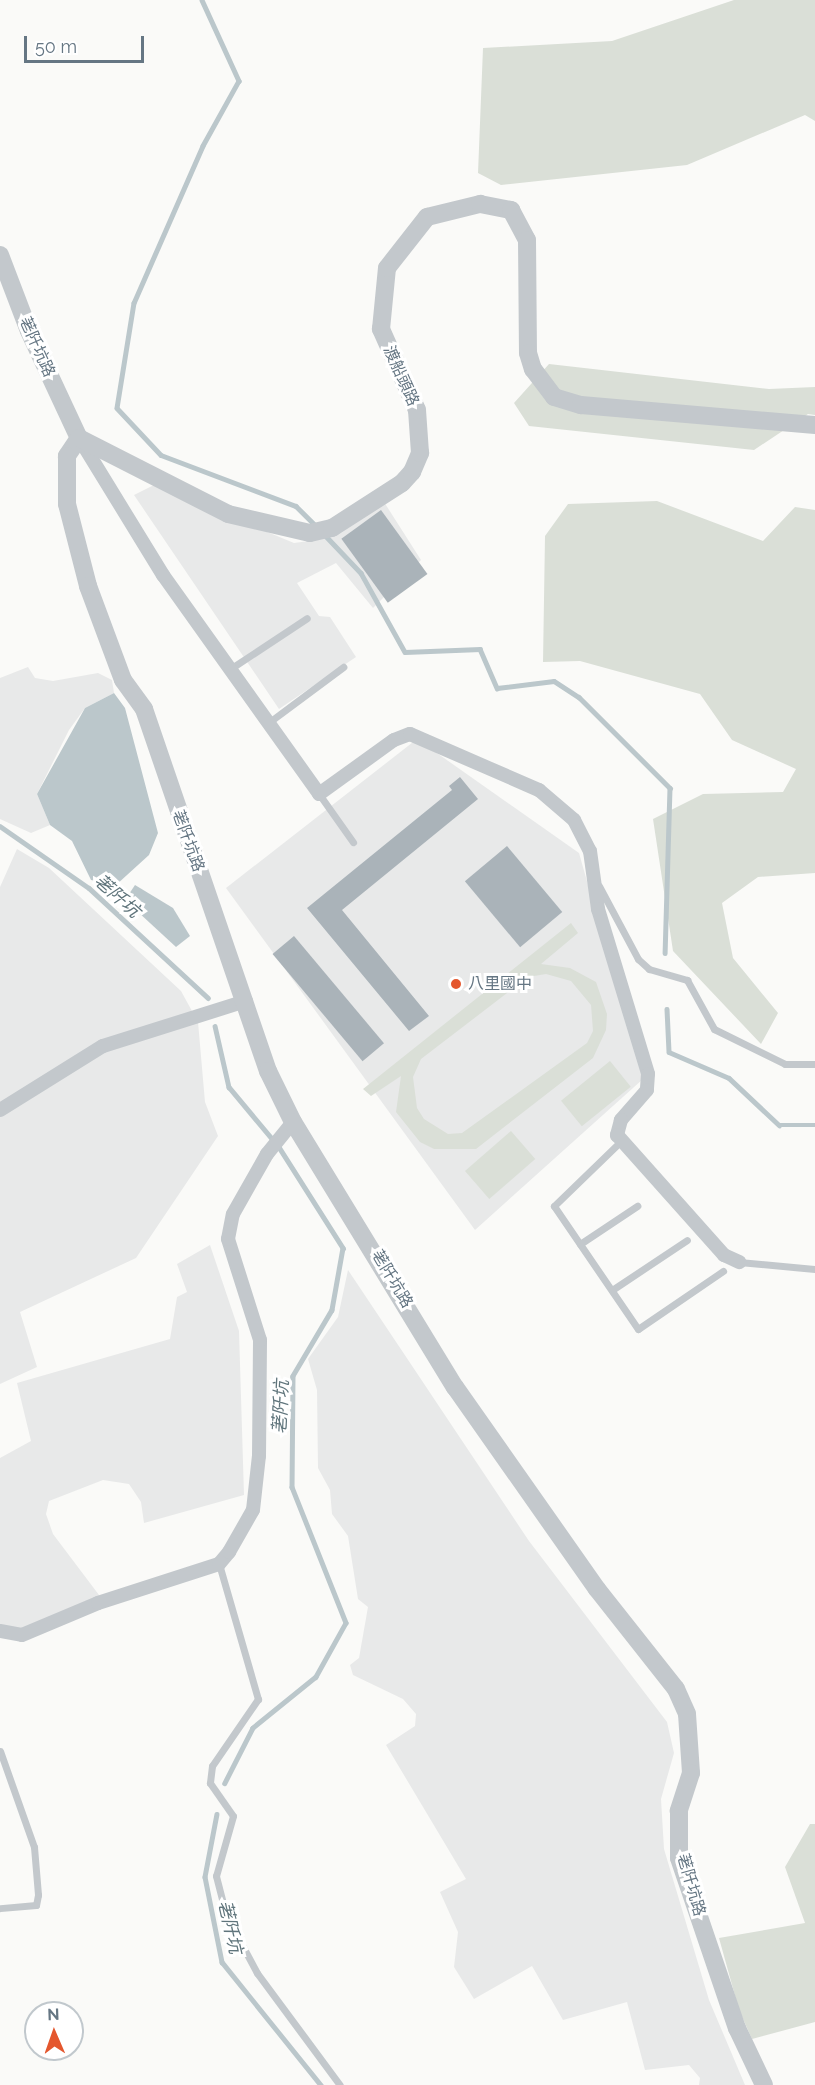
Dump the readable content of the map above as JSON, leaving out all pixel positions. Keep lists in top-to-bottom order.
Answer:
{
  "streets": {
    "street": ["荖阡坑路", "渡船頭路"]
  },
  "crossings": [
    ["荖阡坑路", "渡船頭路"]
  ],
  "water": ["荖阡坑"],
  "places": ["八里國中"],
  "scale_bar": "50 m",
  "north": "top"
}
